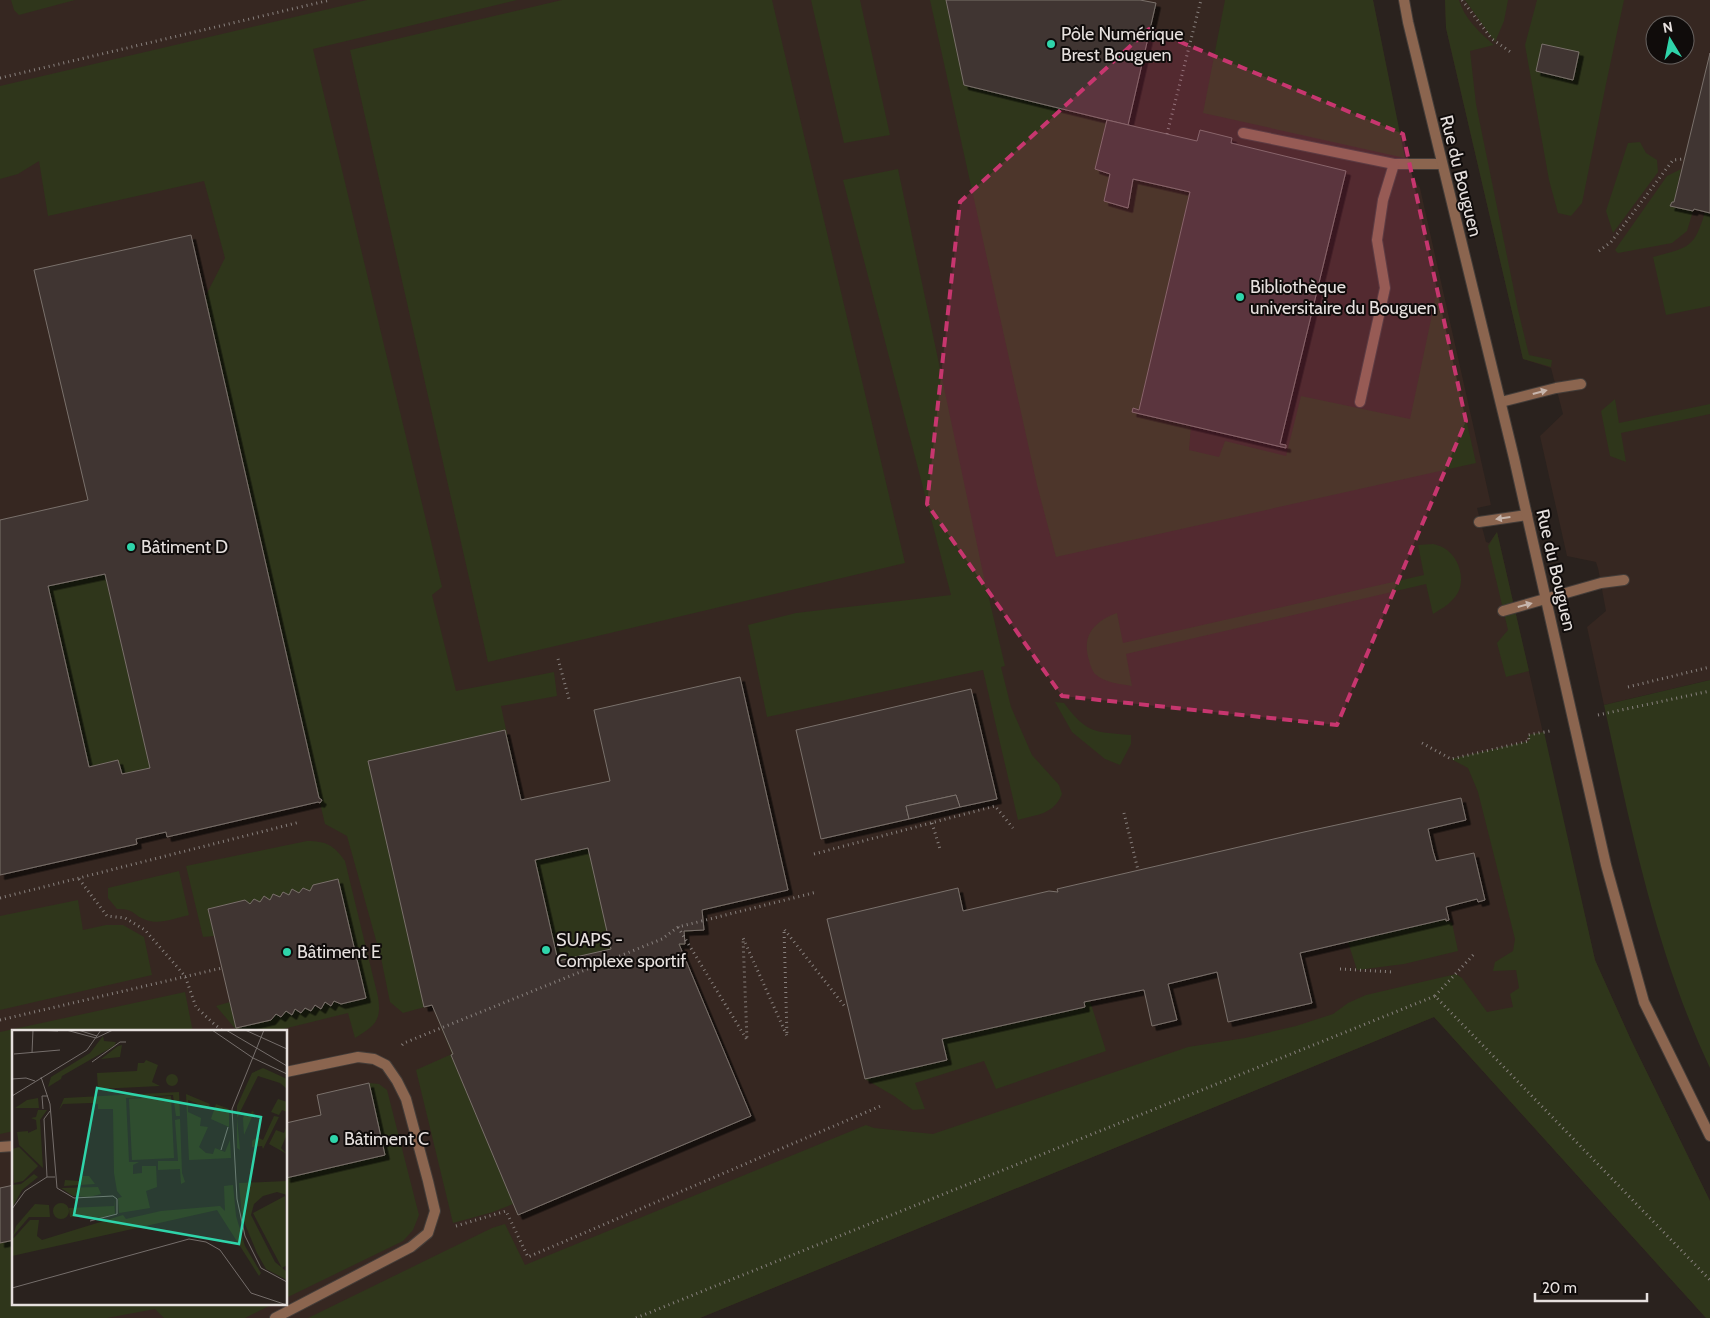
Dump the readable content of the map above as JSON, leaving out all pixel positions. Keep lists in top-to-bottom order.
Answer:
{
  "streets": {
    "street": ["Rue du Bouguen"]
  },
  "places": [
    "Pôle Numérique Brest Bouguen",
    "Bibliothèque universitaire du Bouguen",
    "Bâtiment D",
    "SUAPS - Complexe sportif",
    "Bâtiment E",
    "Bâtiment C"
  ],
  "scale_bar": "20 m",
  "north": "top"
}
